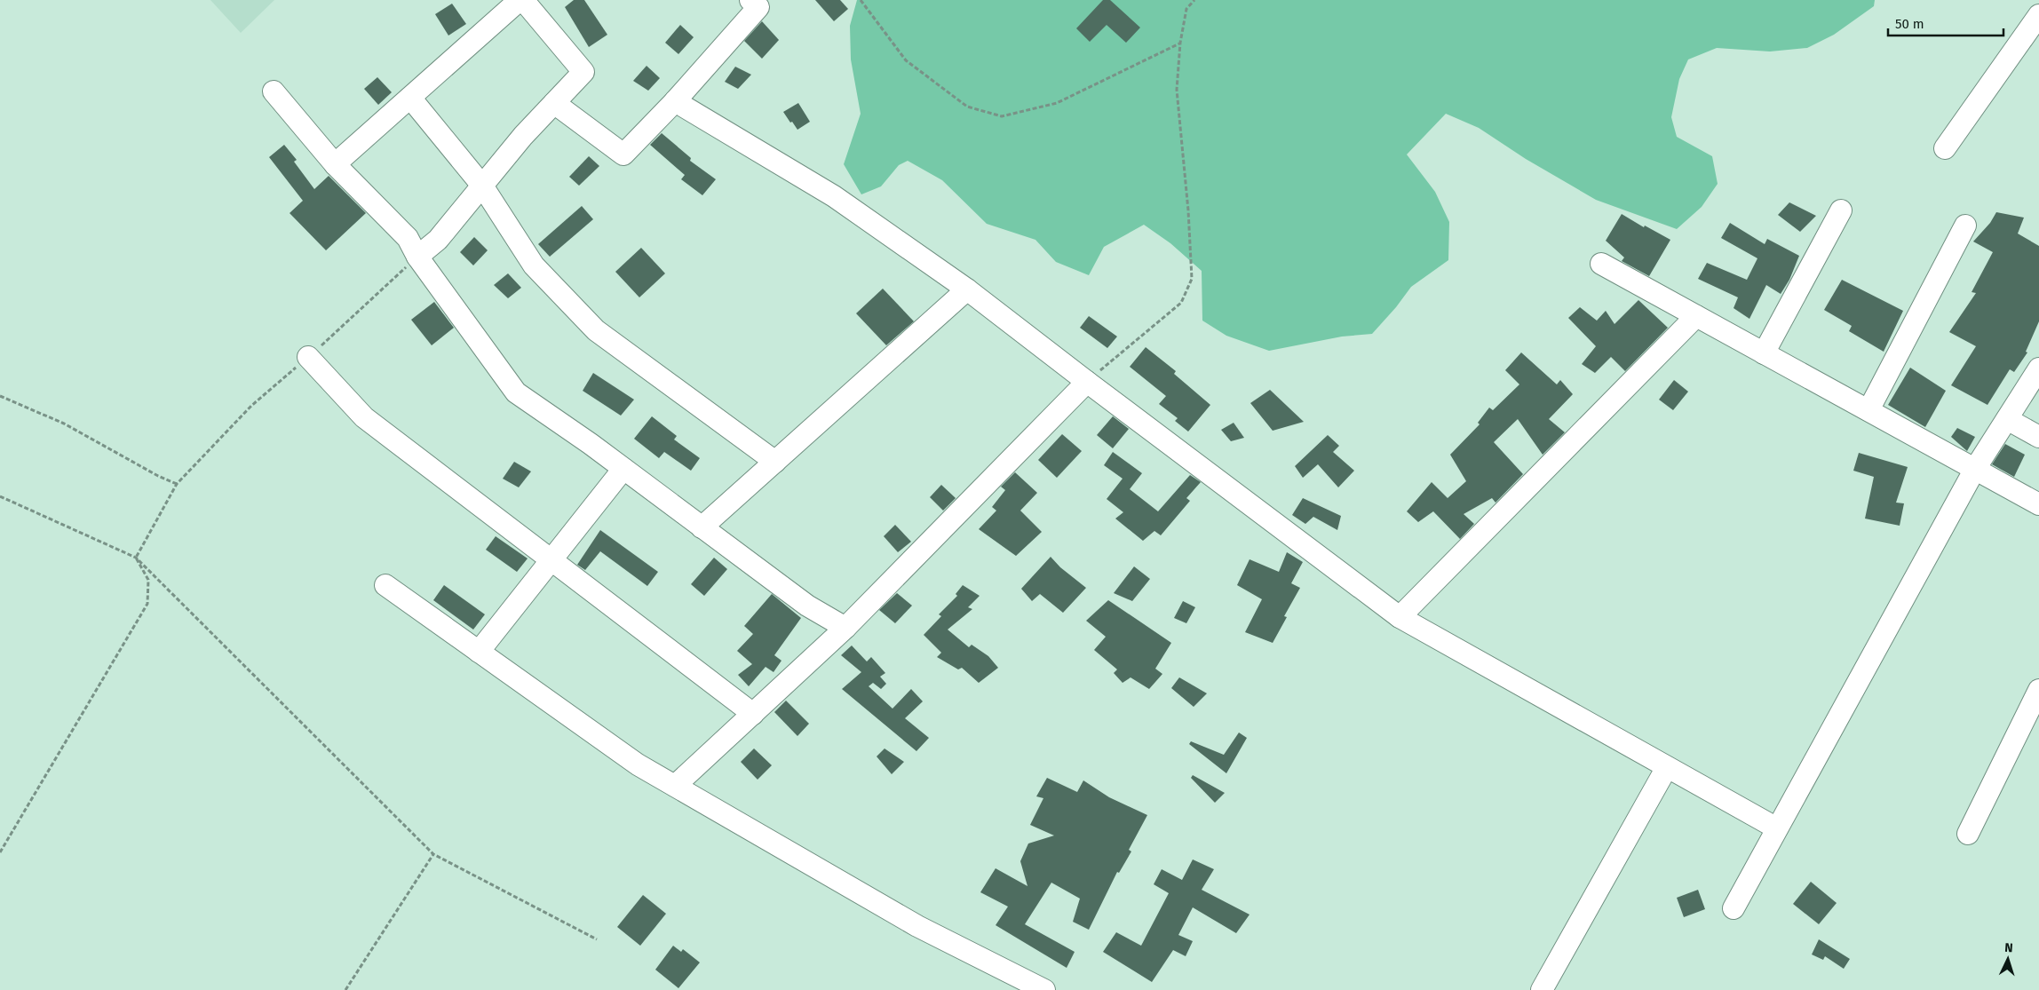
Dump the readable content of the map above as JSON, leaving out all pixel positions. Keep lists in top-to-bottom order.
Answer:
{
  "scale_bar": "50 m",
  "north": "top"
}
